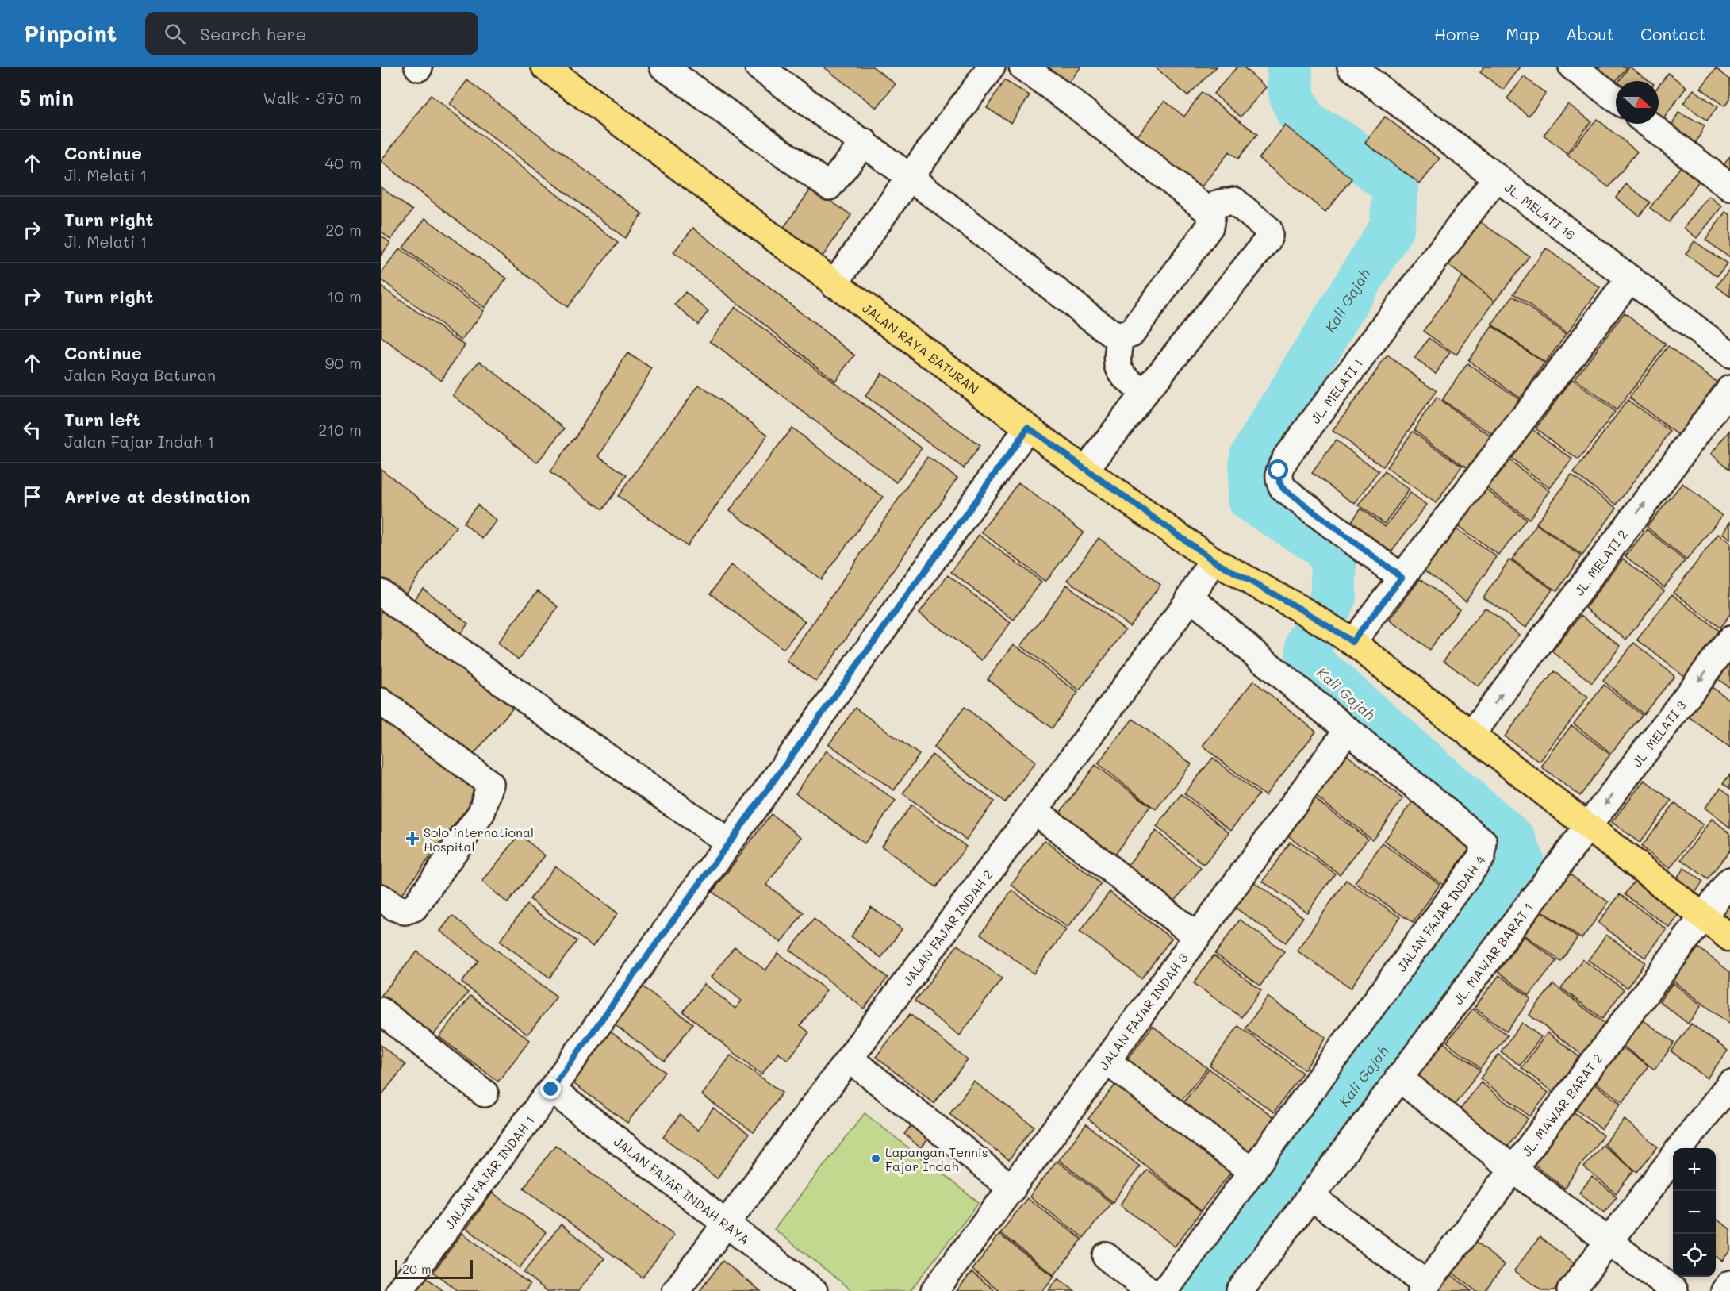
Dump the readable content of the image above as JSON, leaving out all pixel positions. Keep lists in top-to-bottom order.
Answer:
{
  "streets": {
    "main road": ["JALAN RAYA BATURAN"],
    "street": [
      "JL. MELATI 16",
      "JL. MELATI 1",
      "JL. MELATI 2",
      "JL. MELATI 3",
      "JALAN FAJAR INDAH 4",
      "JALAN FAJAR INDAH 2",
      "JL. MAWAR BARAT 1",
      "JALAN FAJAR INDAH 3",
      "JL. MAWAR BARAT 2",
      "JALAN FAJAR INDAH 1",
      "JALAN FAJAR INDAH RAYA"
    ]
  },
  "crossings": [
    ["JL. MELATI 16", "JL. MELATI 1"],
    ["JALAN RAYA BATURAN", "JL. MELATI 2"],
    ["JALAN RAYA BATURAN", "JL. MELATI 3"],
    ["JALAN RAYA BATURAN", "JALAN FAJAR INDAH 2"],
    ["JALAN RAYA BATURAN", "JL. MAWAR BARAT 1"],
    ["JALAN RAYA BATURAN", "JL. MAWAR BARAT 2"],
    ["JALAN RAYA BATURAN", "JALAN FAJAR INDAH 1"],
    ["JL. MELATI 3", "JL. MAWAR BARAT 1"],
    ["JALAN FAJAR INDAH 4", "JALAN FAJAR INDAH 2"],
    ["JALAN FAJAR INDAH 4", "JALAN FAJAR INDAH 3"],
    ["JALAN FAJAR INDAH 2", "JALAN FAJAR INDAH RAYA"],
    ["JALAN FAJAR INDAH 1", "JALAN FAJAR INDAH RAYA"]
  ],
  "one_way": ["JL. MELATI 3"],
  "water": ["Kali Gajah"],
  "places": {
    "health": ["Solo international Hospital"],
    "other": ["Lapangan Tennis Fajar Indah"]
  },
  "scale_bar": "20 m",
  "north": "right",
  "page": {
    "header": "Pinpoint",
    "search": "Search here",
    "nav": [
      "Home",
      "Map",
      "About",
      "Contact"
    ],
    "heading": ["5 min", "Walk · 370 m"],
    "list": [
      ["Continue", "Jl. Melati 1", "40 m"],
      ["Turn right", "Jl. Melati 1", "20 m"],
      ["Turn right", "10 m"],
      ["Continue", "Jalan Raya Baturan", "90 m"],
      ["Turn left", "Jalan Fajar Indah 1", "210 m"],
      "Arrive at destination"
    ],
    "map_buttons": ["+", "−"],
    "scale": "20 m"
  }
}
